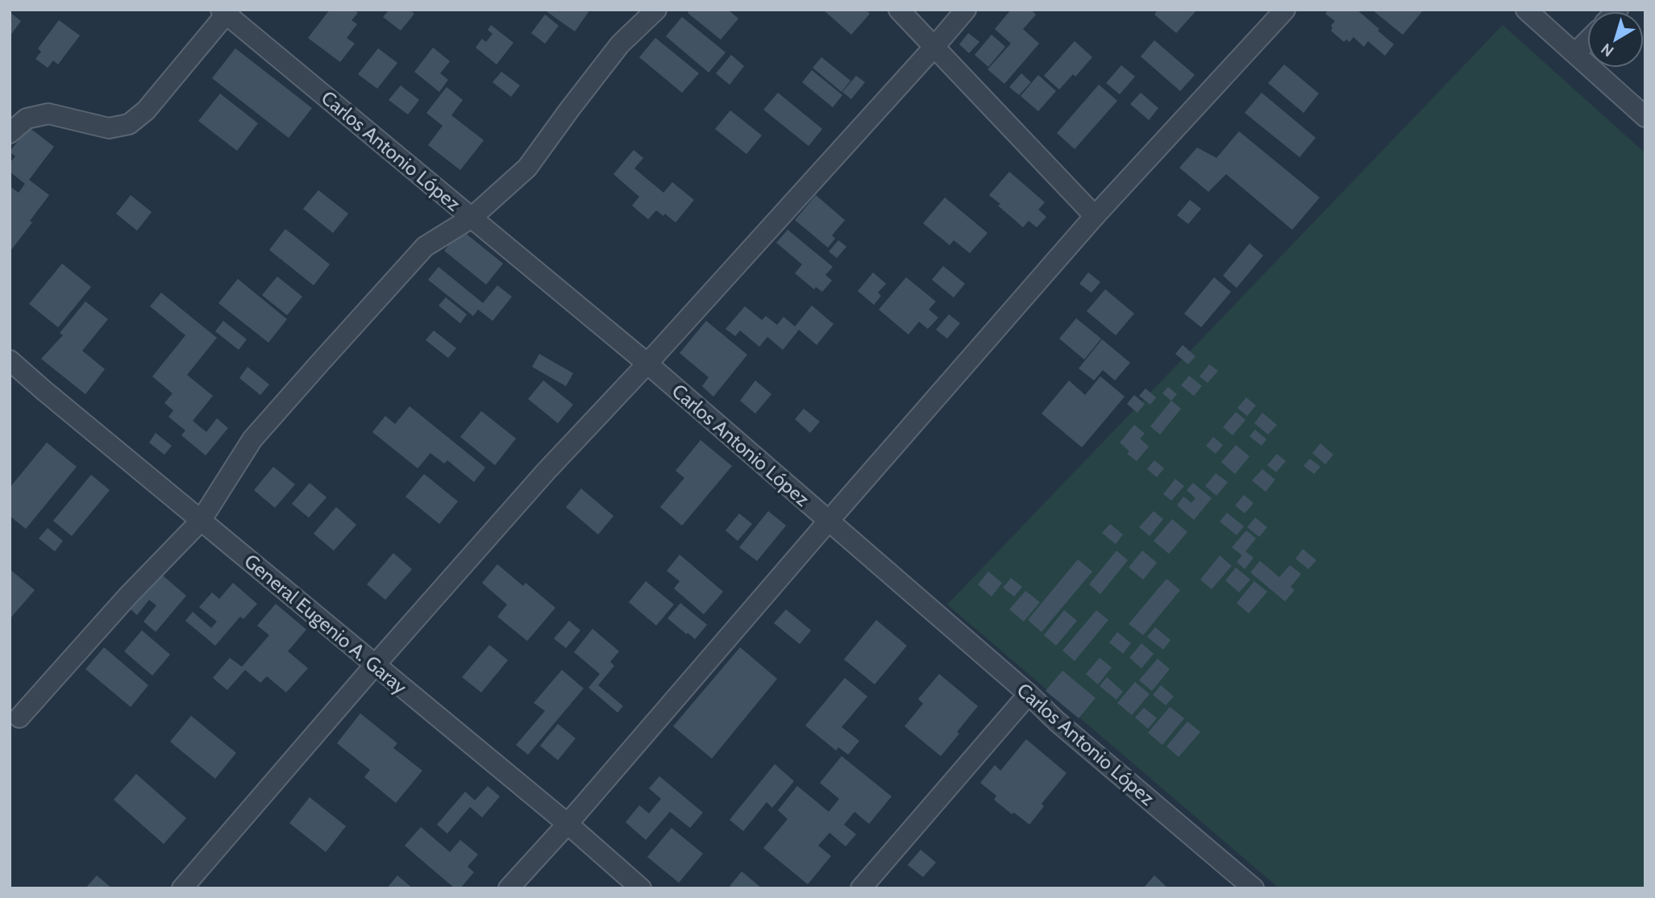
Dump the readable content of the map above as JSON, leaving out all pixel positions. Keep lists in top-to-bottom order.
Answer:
{
  "streets": {
    "street": ["Carlos Antonio López", "General Eugenio A. Garay"]
  },
  "north": "bottom left"
}
